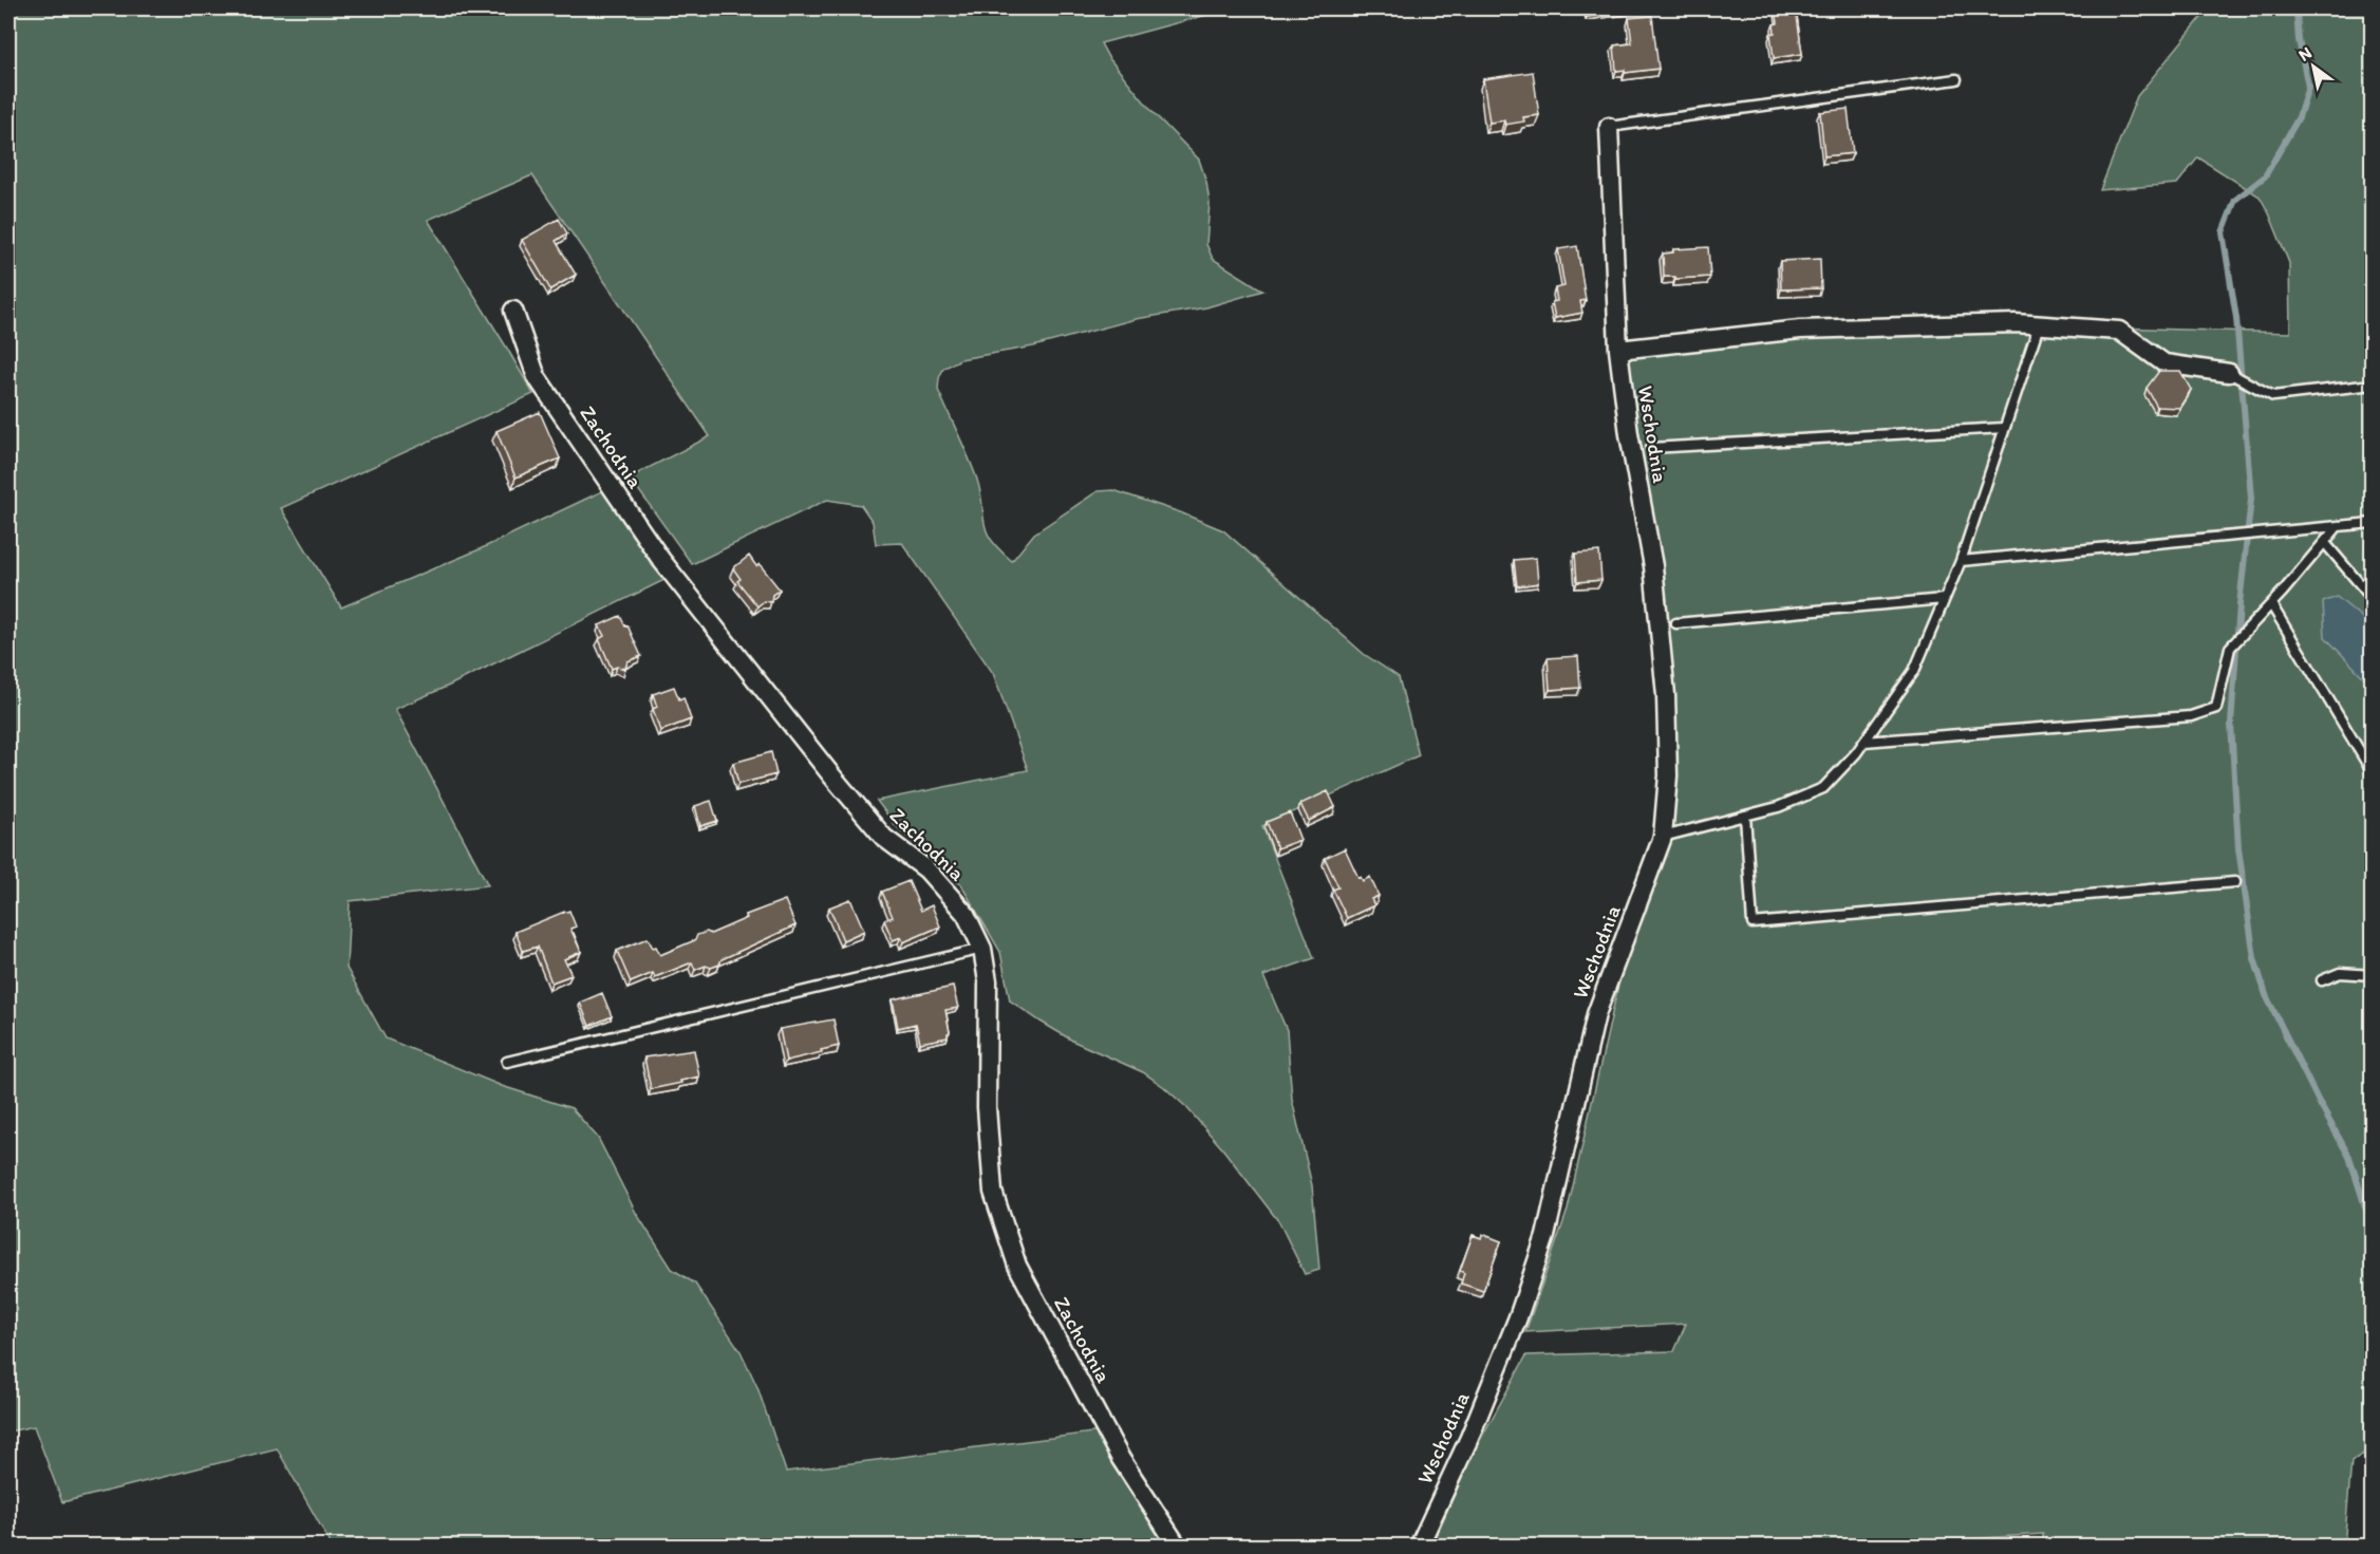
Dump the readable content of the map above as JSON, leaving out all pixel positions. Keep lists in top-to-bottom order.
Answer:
{
  "streets": {
    "street": ["Wschodnia", "Zachodnia"]
  },
  "north": "top left"
}
